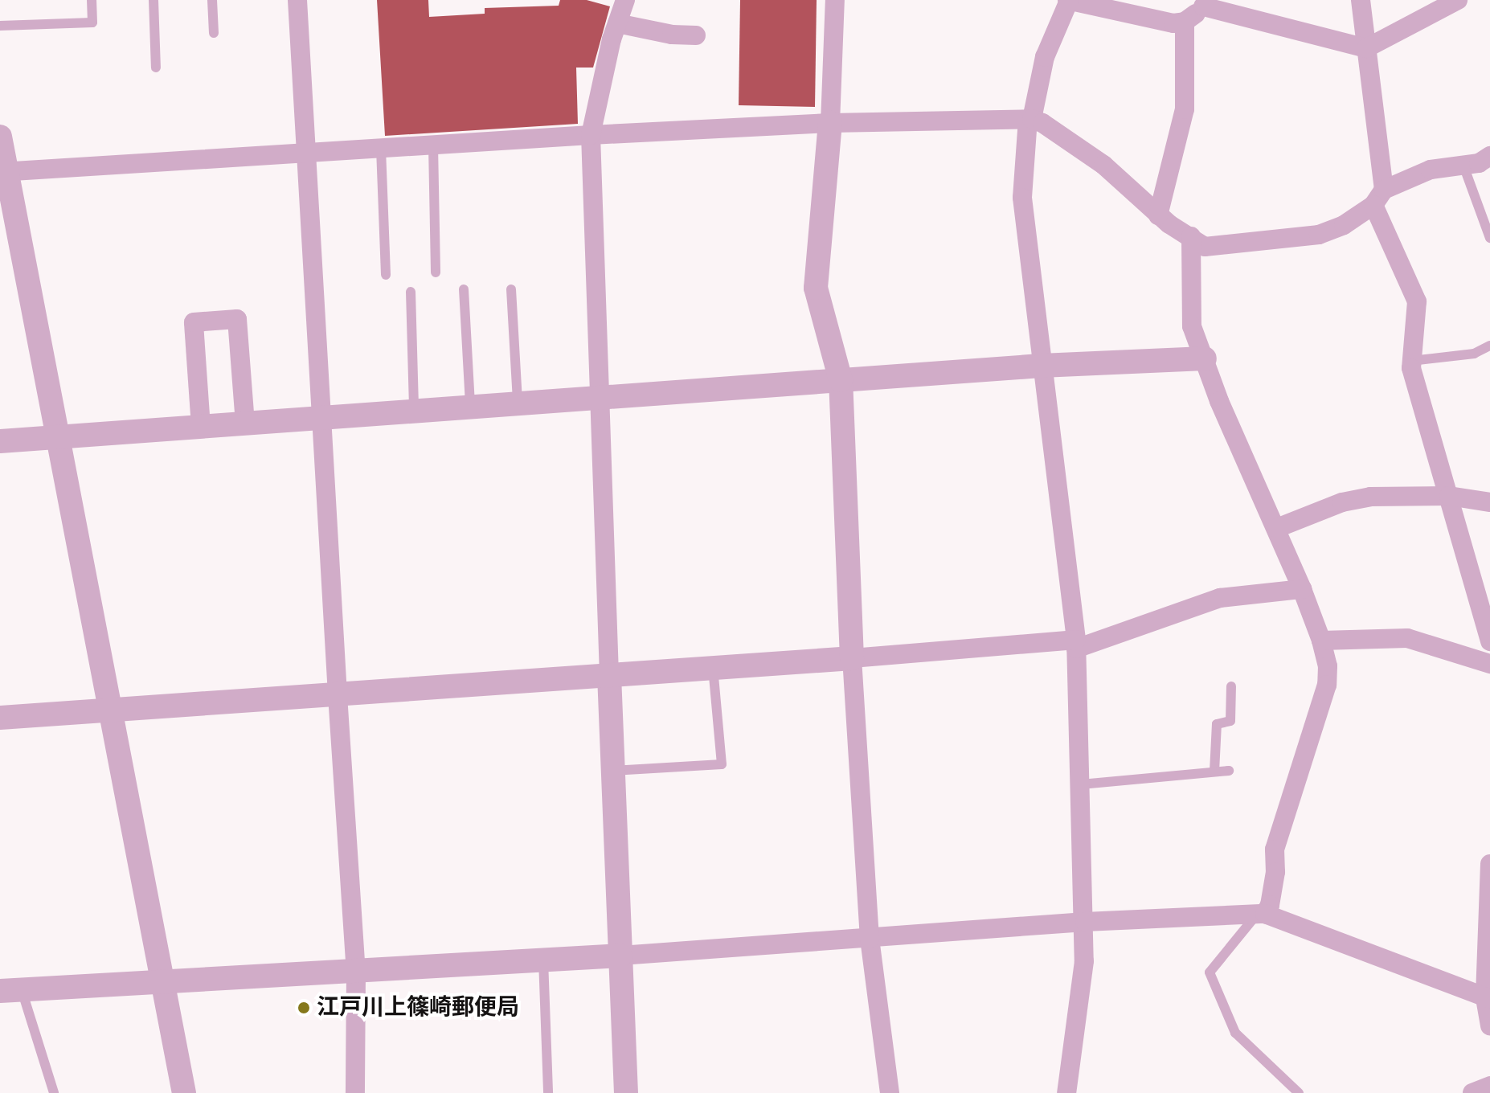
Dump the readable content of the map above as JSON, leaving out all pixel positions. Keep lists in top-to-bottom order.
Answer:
{
  "places": ["江戸川上篠崎郵便局"]
}
